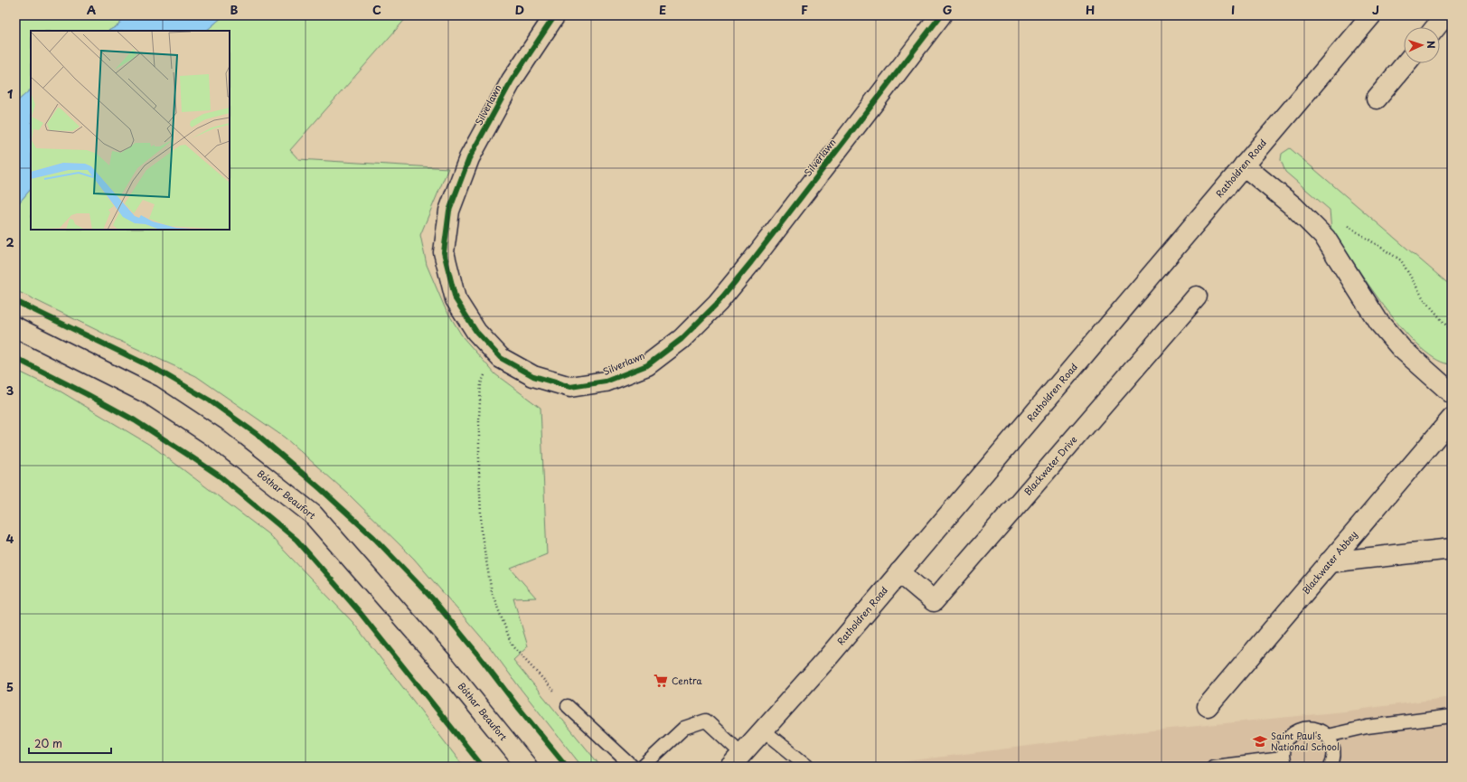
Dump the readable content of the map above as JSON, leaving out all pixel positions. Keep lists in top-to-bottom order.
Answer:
{
  "streets": {
    "street": [
      "Silverlawn",
      "Ratholdren Road",
      "Blackwater Drive",
      "Bóthar Beaufort",
      "Blackwater Abbey"
    ]
  },
  "crossings": [
    ["Ratholdren Road", "Blackwater Drive"]
  ],
  "places": {
    "supermarket": ["Centra"],
    "school or university": ["Saint Paul's National School"]
  },
  "scale_bar": "20 m",
  "north": "right",
  "grid": {
    "columns": [
      "A",
      "B",
      "C",
      "D",
      "E",
      "F",
      "G",
      "H",
      "I",
      "J"
    ],
    "rows": [
      "1",
      "2",
      "3",
      "4",
      "5"
    ]
  }
}
